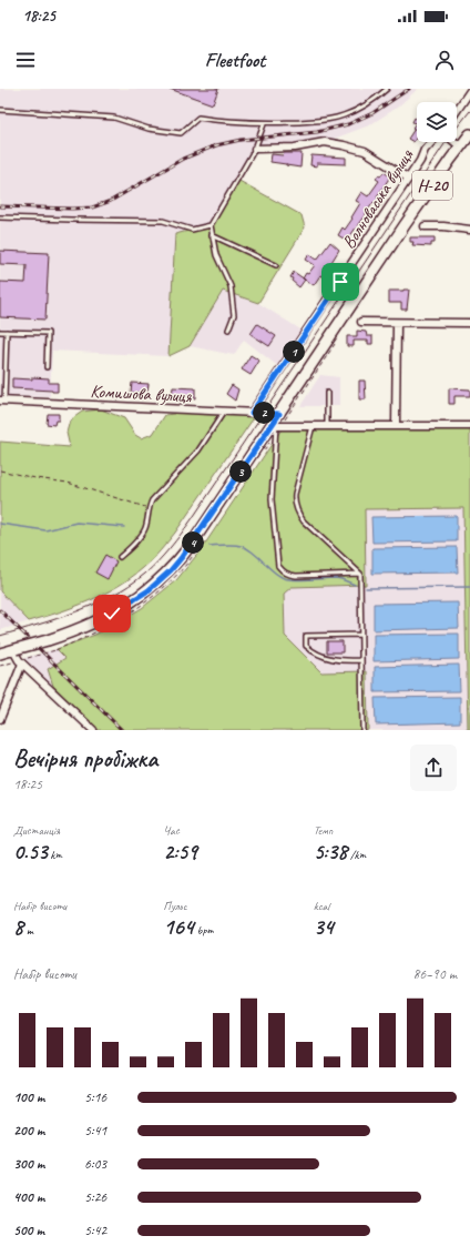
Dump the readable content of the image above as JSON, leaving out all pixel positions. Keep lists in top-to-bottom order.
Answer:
{
  "streets": {
    "main road": ["Н-20"],
    "street": ["Волноваська вулиця", "Комишова вулиця"]
  },
  "crossings": [
    ["Н-20", "Комишова вулиця"],
    ["Волноваська вулиця", "Комишова вулиця"]
  ],
  "page": {
    "status": "18:25",
    "header": "Fleetfoot",
    "pins": [
      "1",
      "2",
      "3",
      "4"
    ],
    "heading": ["Вечірня пробіжка", "18:25"],
    "stats": [
      ["Дистанція", "0.53 km"],
      ["Час", "2:59"],
      ["Темп", "5:38 /km"],
      ["Набір висоти", "8 m"],
      ["Пульс", "164 bpm"],
      ["kcal", "34"]
    ],
    "chart": ["Набір висоти", "86–90 m"],
    "list": [
      {
        "name": "100 m",
        "note": "5:16"
      },
      {
        "name": "200 m",
        "note": "5:41"
      },
      {
        "name": "300 m",
        "note": "6:03"
      },
      {
        "name": "400 m",
        "note": "5:26"
      },
      {
        "name": "500 m",
        "note": "5:42"
      }
    ]
  }
}
